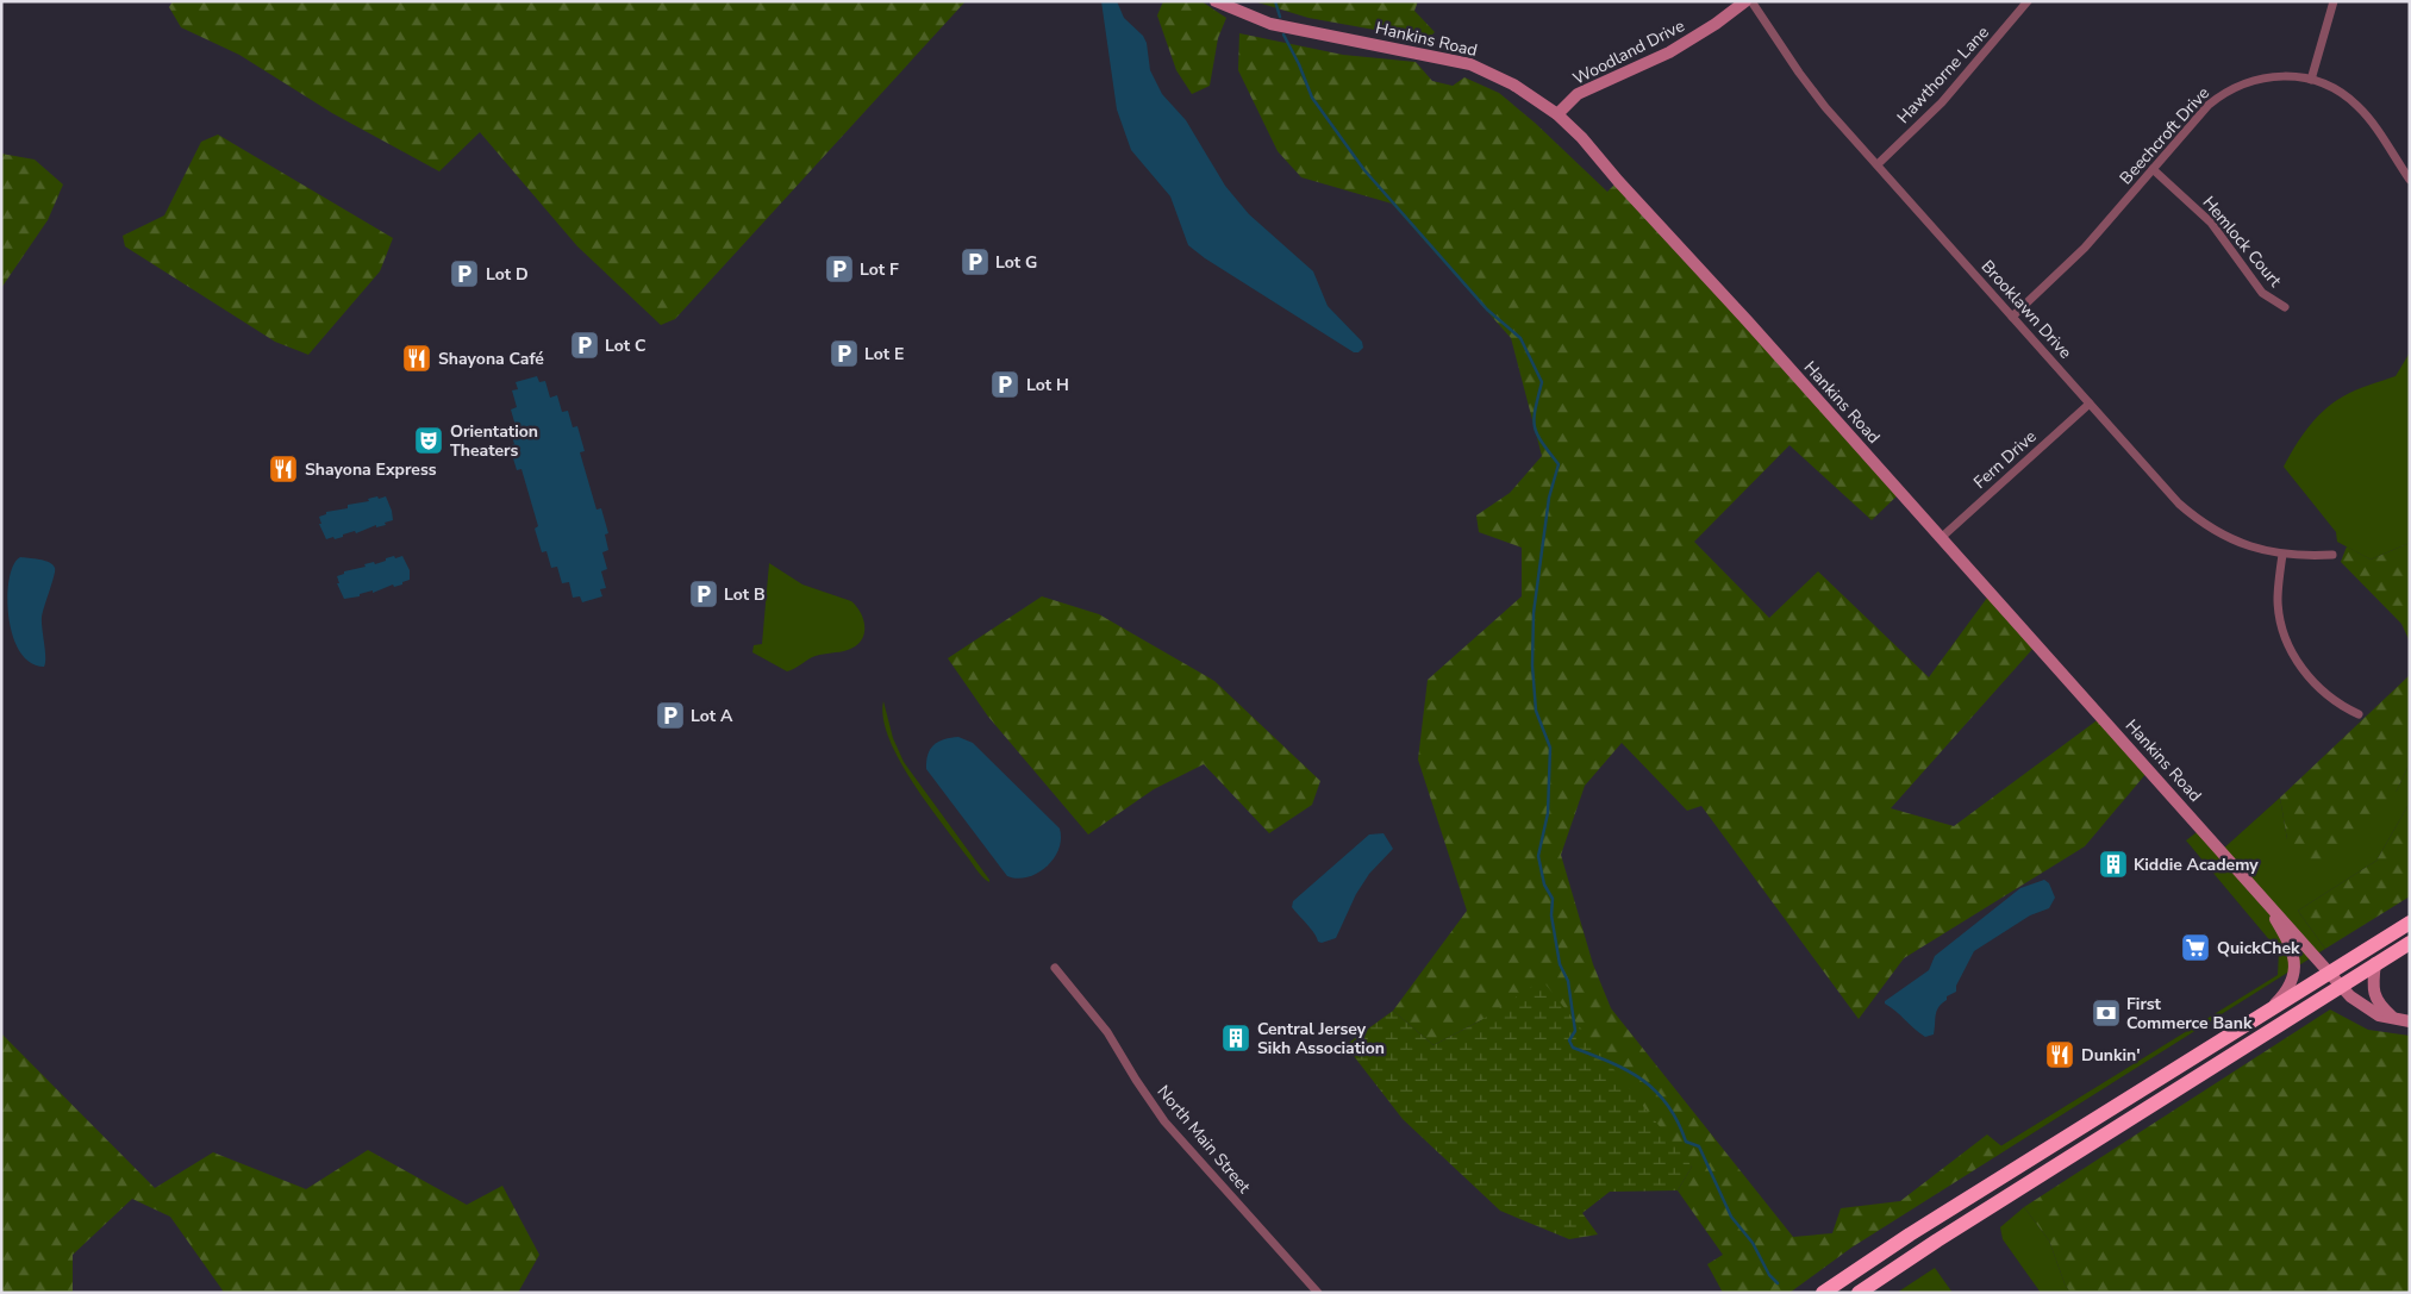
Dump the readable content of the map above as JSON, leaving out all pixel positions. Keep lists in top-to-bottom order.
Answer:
{
  "streets": {
    "main road": ["Hankins Road", "Woodland Drive"],
    "street": [
      "Hawthorne Lane",
      "Beechcroft Drive",
      "Hemlock Court",
      "Brooklawn Drive",
      "Fern Drive",
      "North Main Street"
    ]
  },
  "crossings": [
    ["Hankins Road", "Woodland Drive"],
    ["Hankins Road", "Fern Drive"],
    ["Hawthorne Lane", "Brooklawn Drive"],
    ["Beechcroft Drive", "Hemlock Court"],
    ["Beechcroft Drive", "Brooklawn Drive"],
    ["Brooklawn Drive", "Fern Drive"]
  ],
  "places": {
    "parking": [
      "Lot G",
      "Lot F",
      "Lot D",
      "Lot C",
      "Lot E",
      "Lot H",
      "Lot B",
      "Lot A"
    ],
    "restaurant": ["Shayona Café", "Shayona Express", "Dunkin'"],
    "theatre": ["Orientation Theaters"],
    "building": ["Kiddie Academy", "Central Jersey Sikh Association"],
    "supermarket": ["QuickChek"],
    "bank": ["First Commerce Bank"]
  }
}
